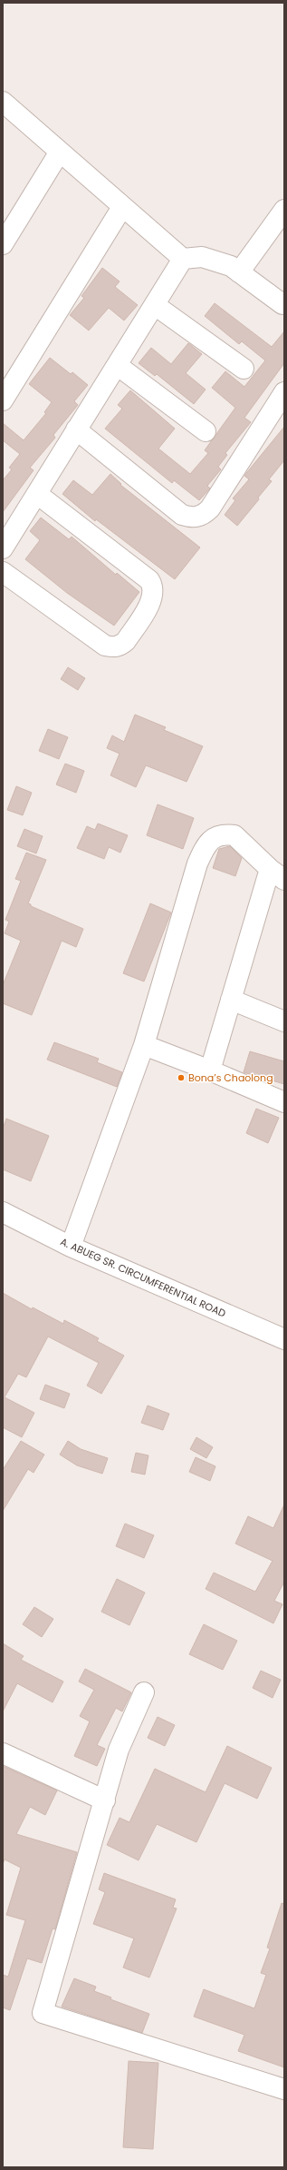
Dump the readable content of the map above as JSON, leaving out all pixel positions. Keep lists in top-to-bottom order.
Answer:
{
  "streets": {
    "street": ["A. ABUEG SR. CIRCUMFERENTIAL ROAD"]
  },
  "places": ["Bona’s Chaolong"]
}
